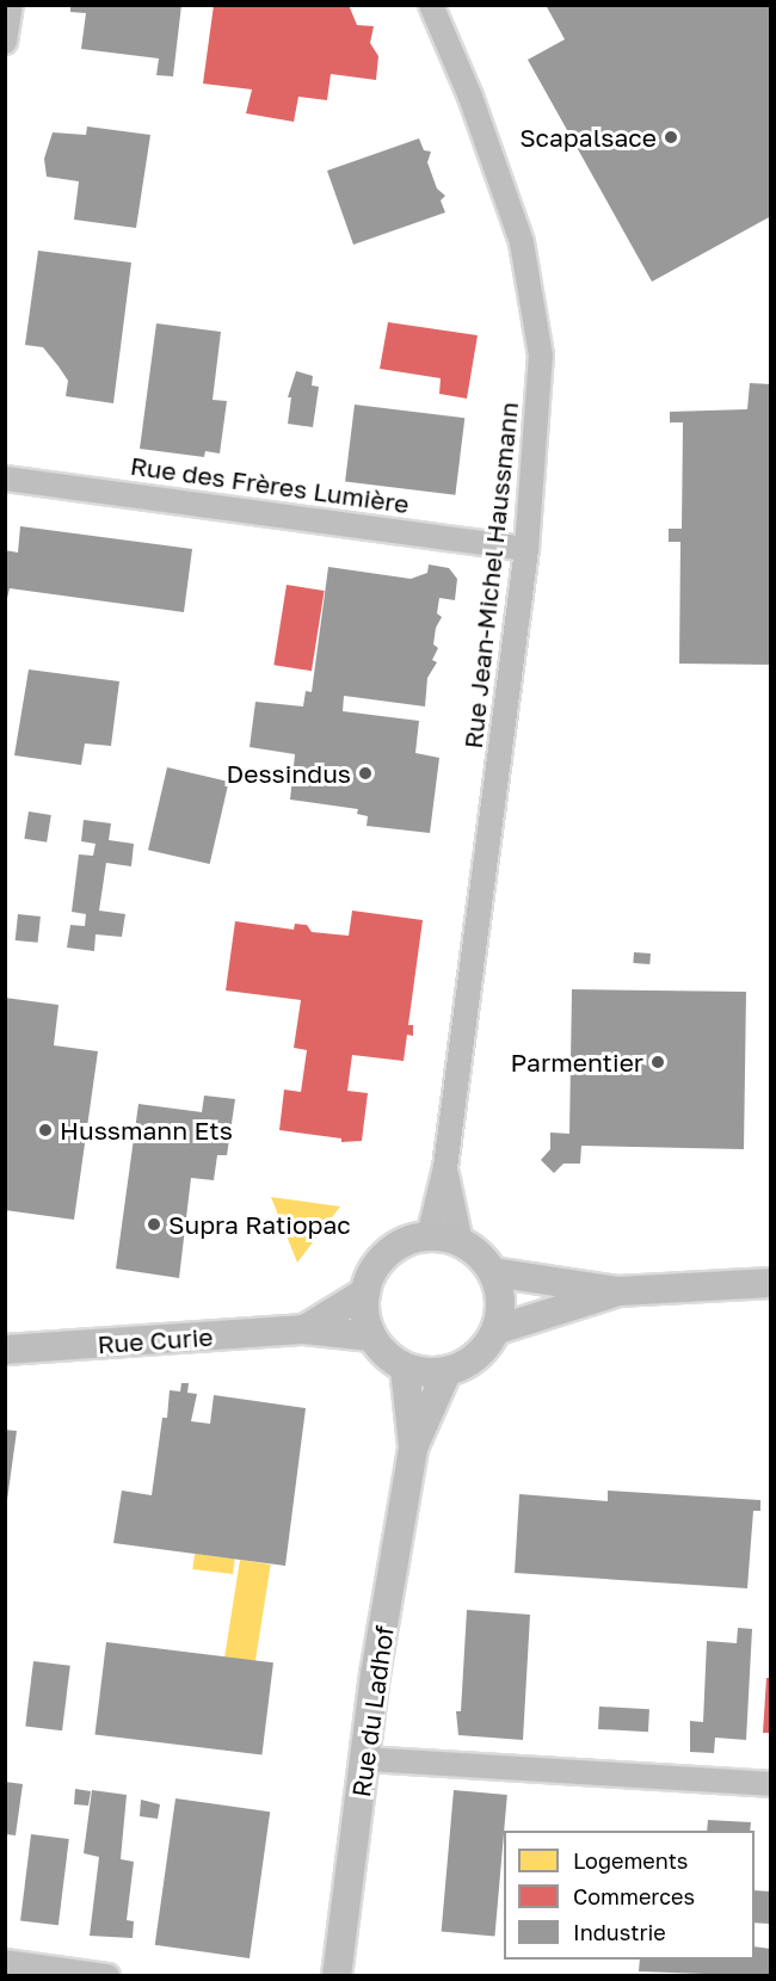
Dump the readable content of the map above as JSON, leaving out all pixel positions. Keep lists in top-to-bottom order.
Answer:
{
  "streets": {
    "main road": ["Rue Curie", "Rue du Ladhof"],
    "street": ["Rue des Frères Lumière", "Rue Jean-Michel Haussmann"]
  },
  "crossings": [
    ["Rue des Frères Lumière", "Rue Jean-Michel Haussmann"],
    ["Rue Jean-Michel Haussmann", "Rue Curie"],
    ["Rue Jean-Michel Haussmann", "Rue du Ladhof"],
    ["Rue Curie", "Rue du Ladhof"]
  ],
  "places": [
    "Scapalsace",
    "Dessindus",
    "Parmentier",
    "Hussmann Ets",
    "Supra Ratiopac"
  ],
  "legend": ["Logements", "Commerces", "Industrie"]
}
